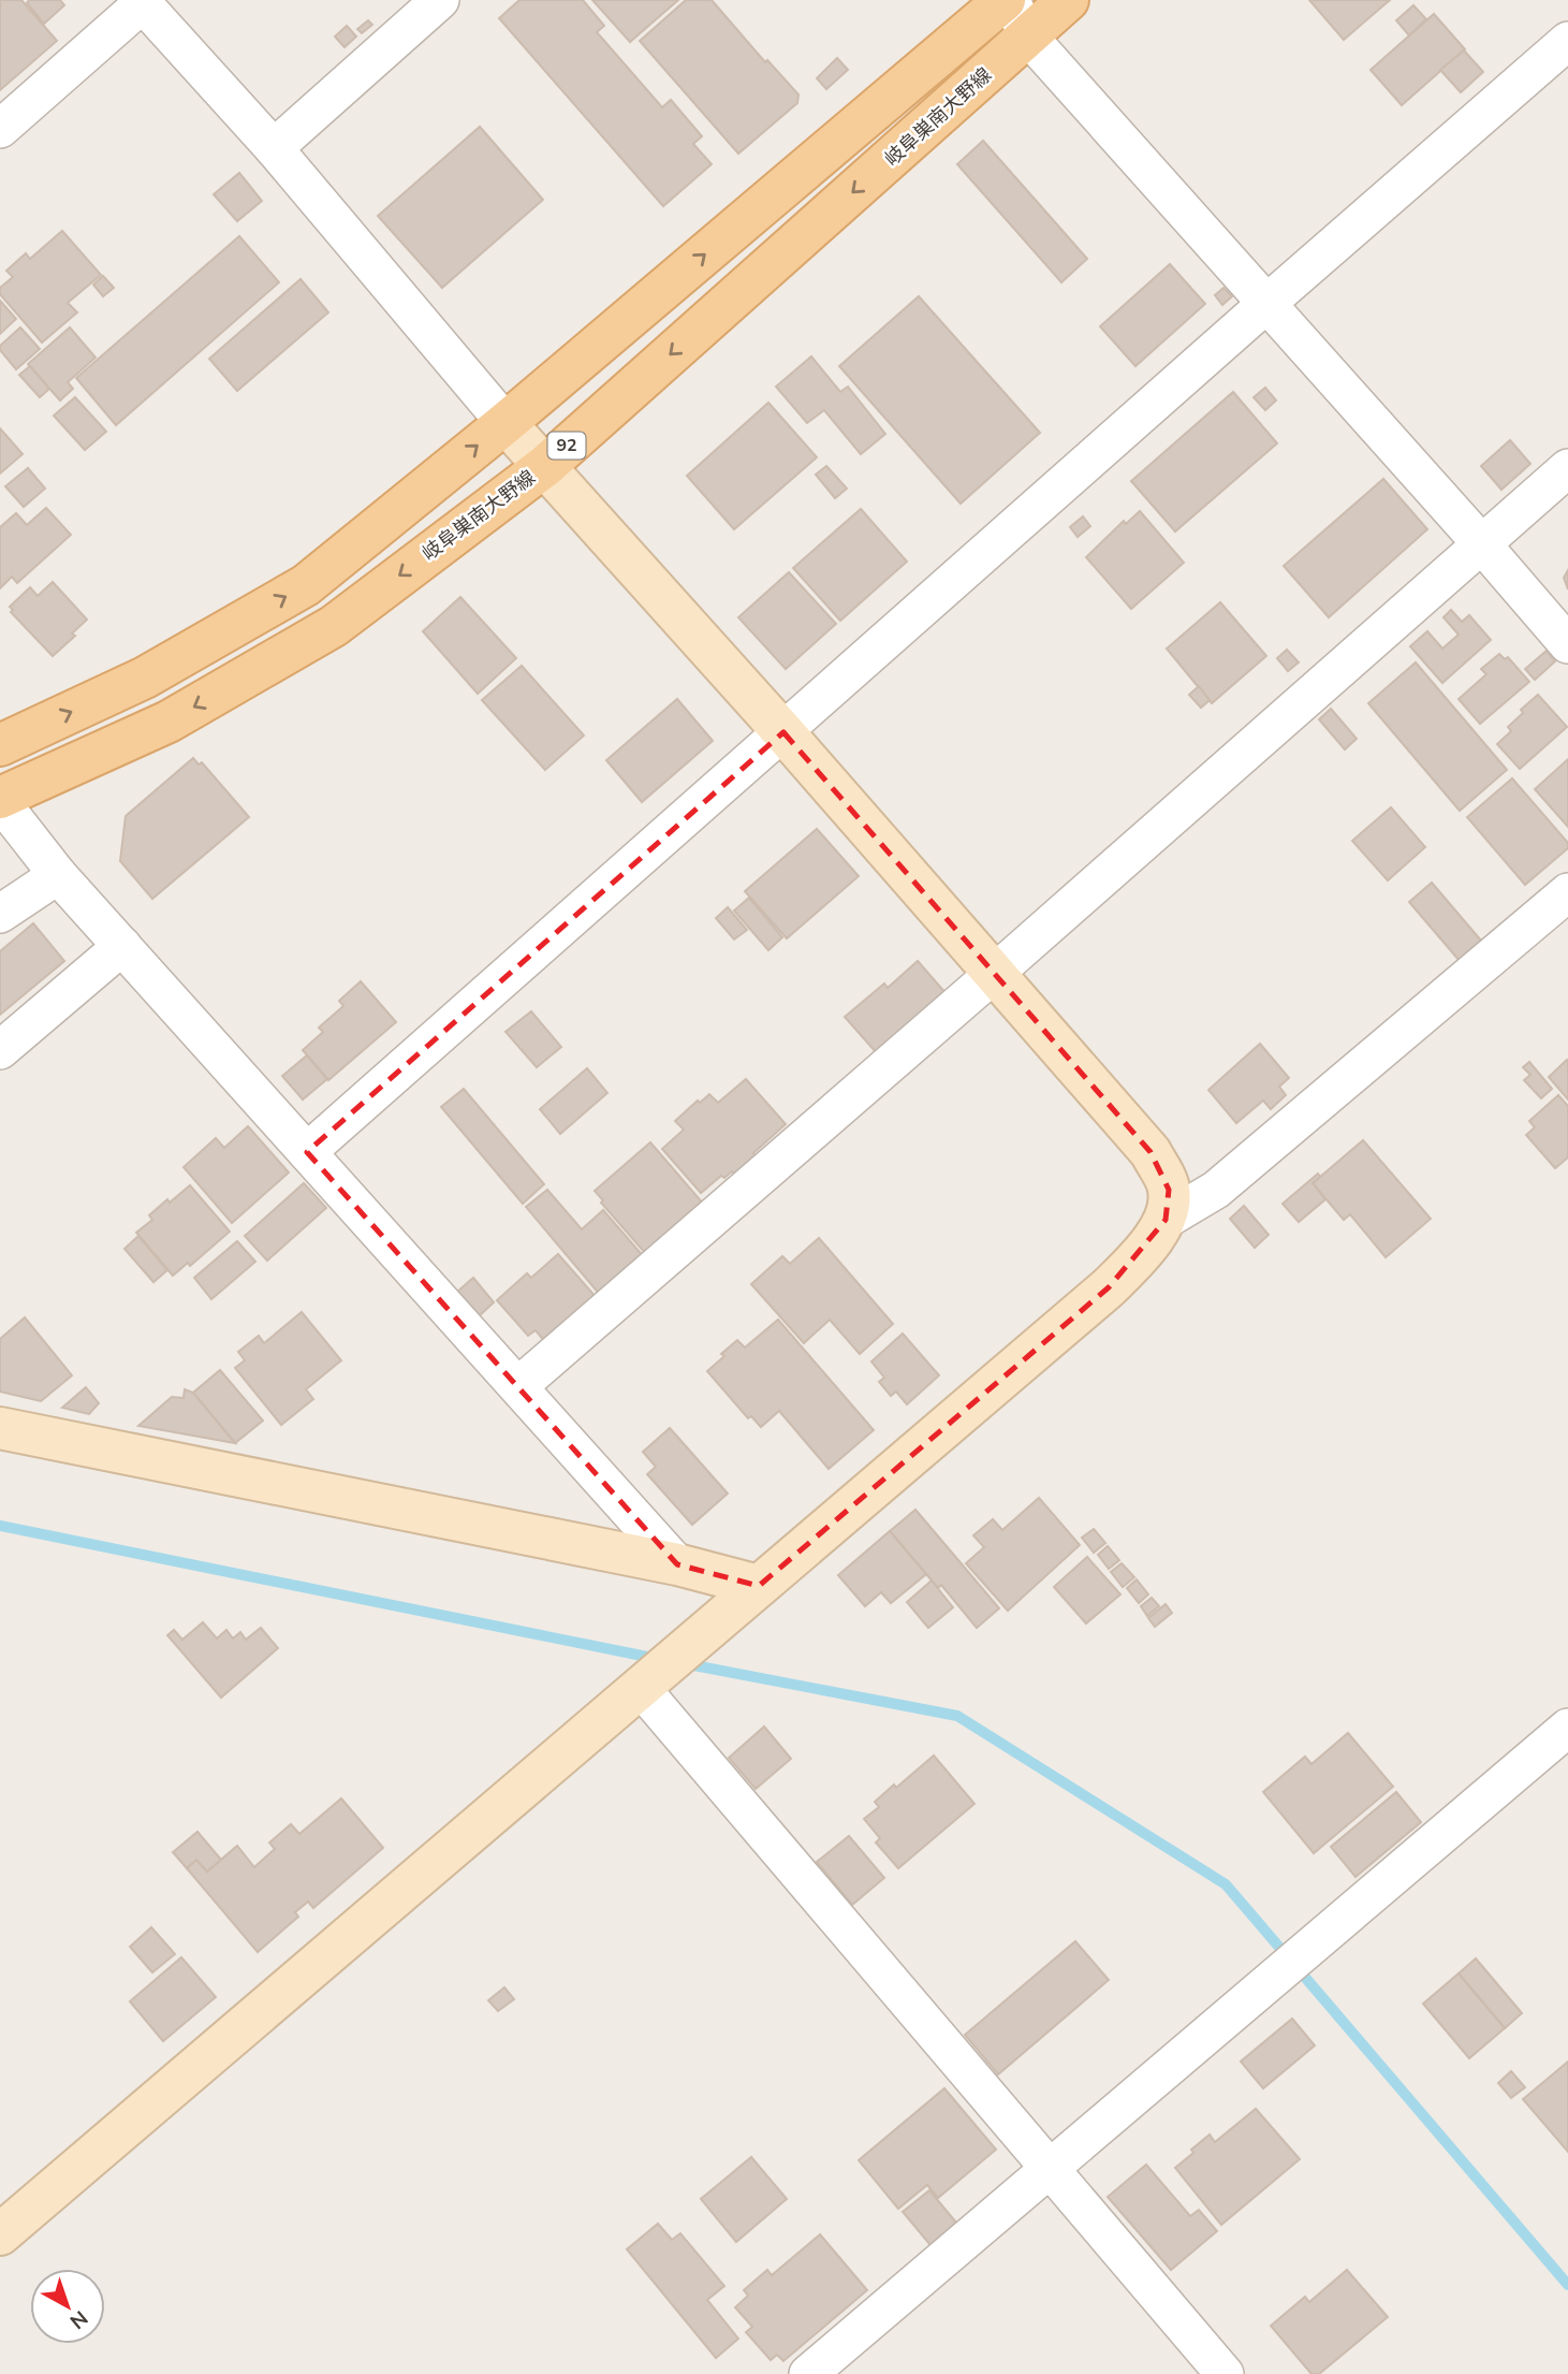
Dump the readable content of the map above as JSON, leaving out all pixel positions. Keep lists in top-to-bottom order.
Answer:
{
  "streets": {
    "main road": ["岐阜巣南大野線", "92"]
  },
  "crossings": [
    ["岐阜巣南大野線", "92"]
  ],
  "north": "bottom right"
}
